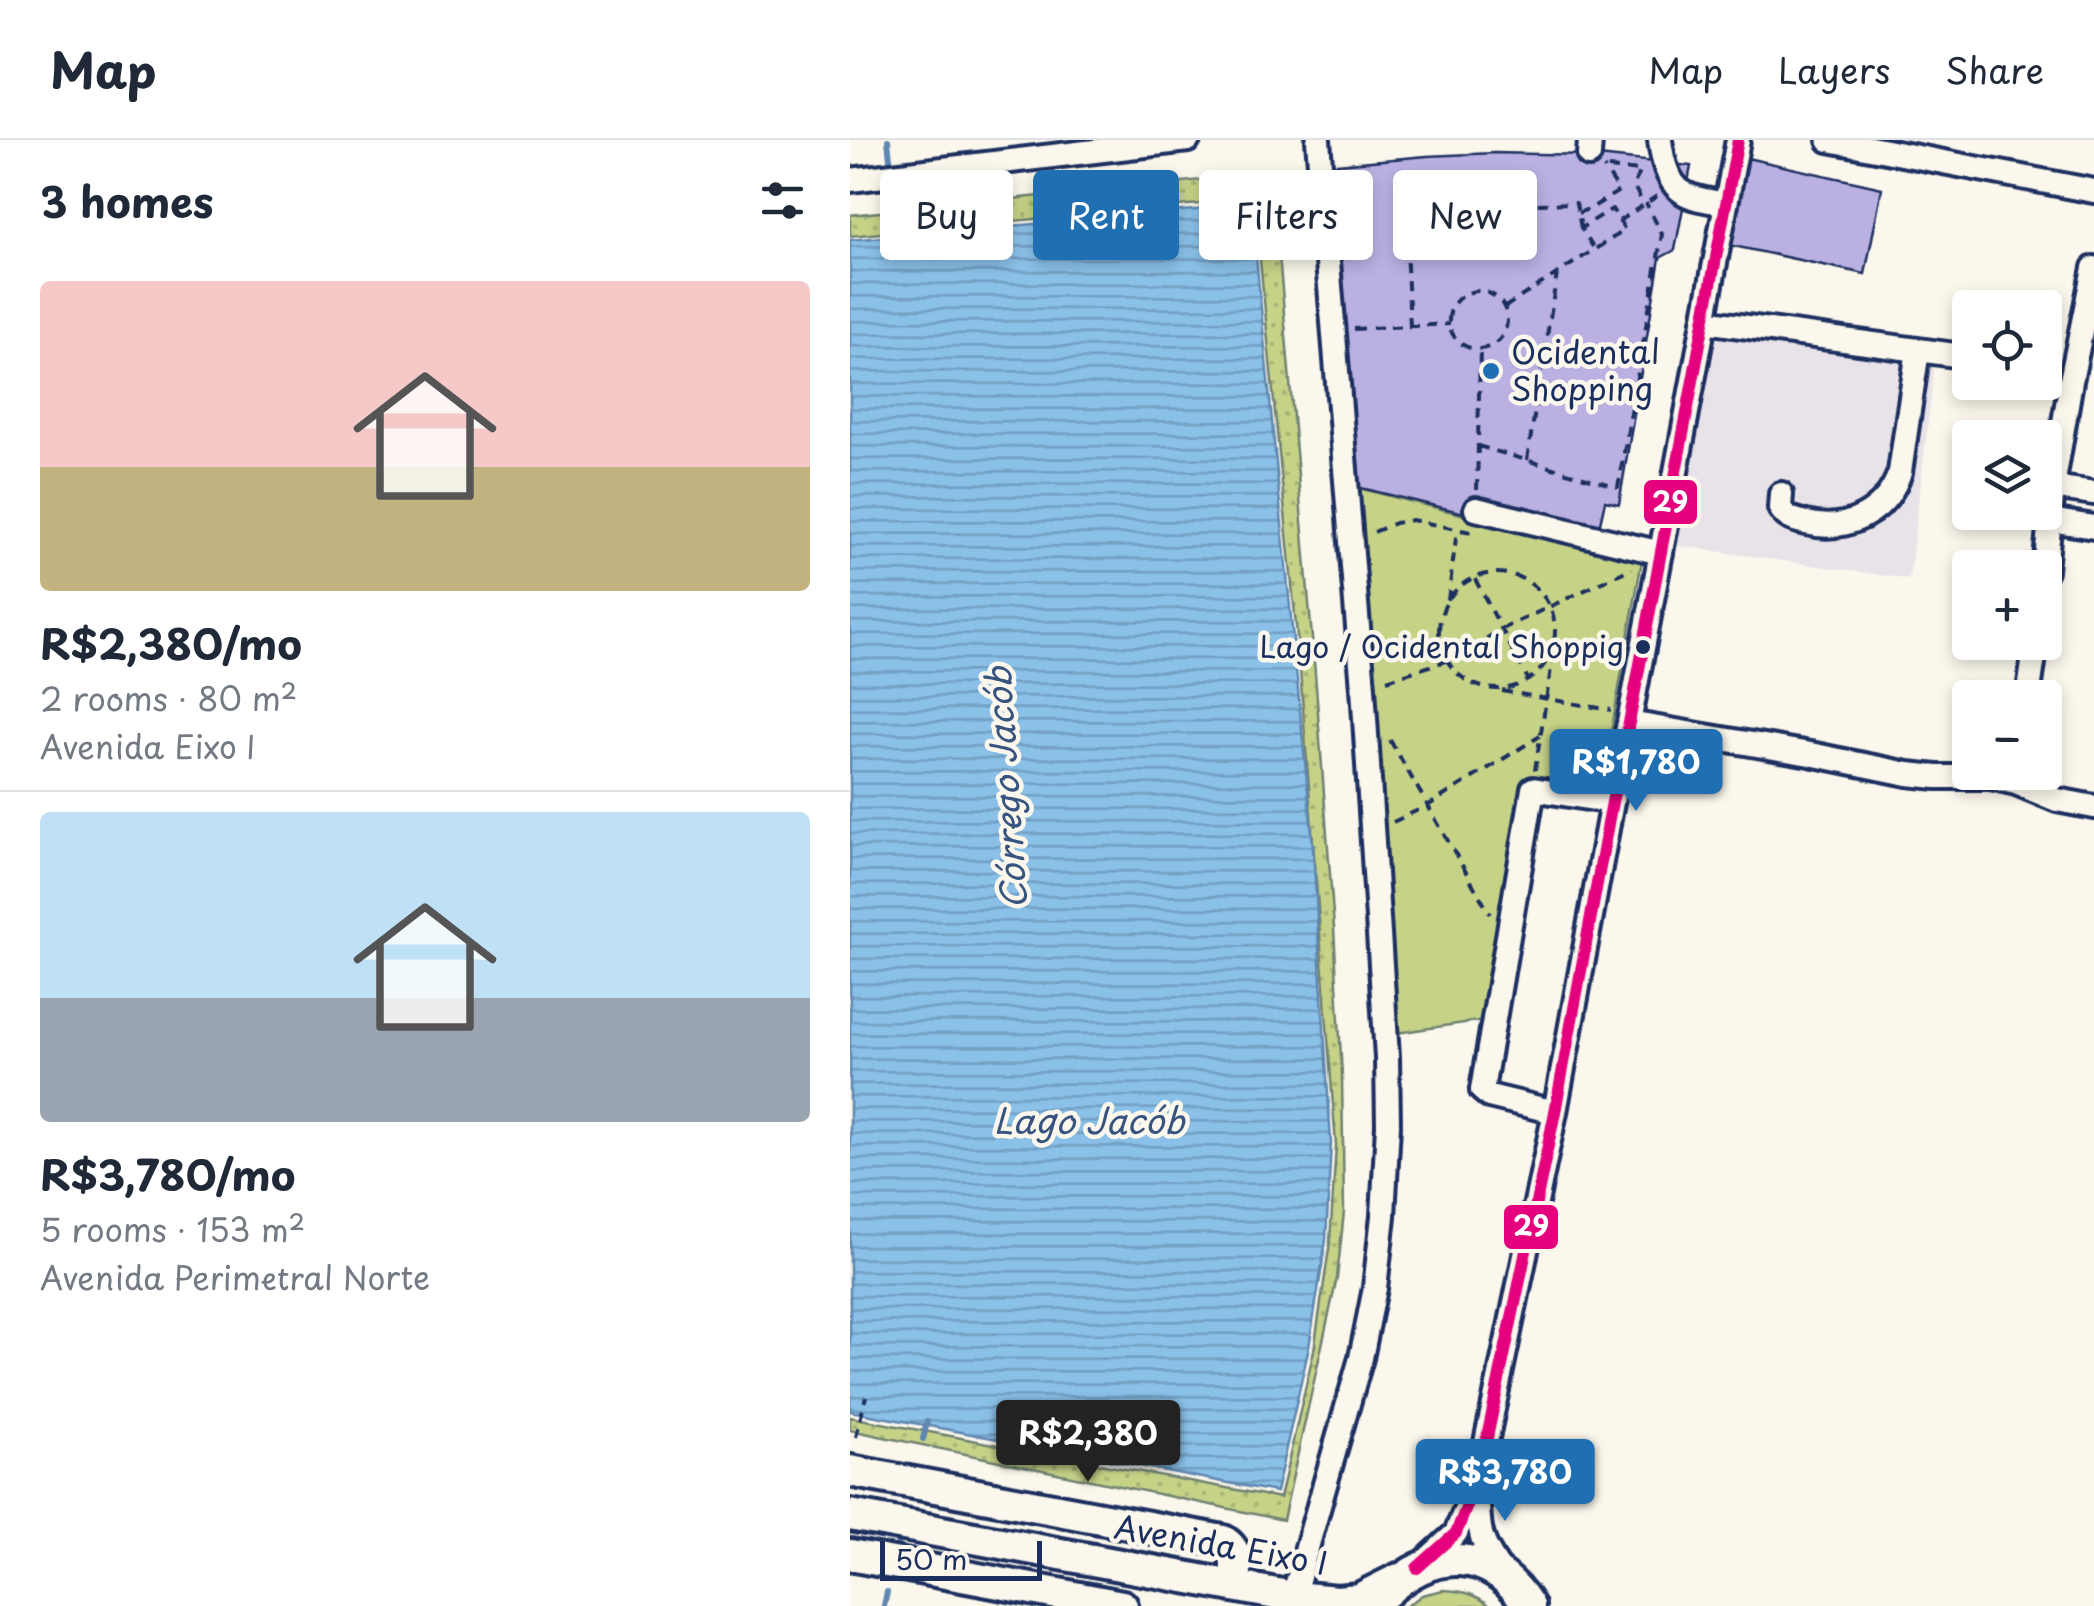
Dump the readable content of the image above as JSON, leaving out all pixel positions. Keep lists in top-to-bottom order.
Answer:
{
  "streets": {
    "main road": ["Avenida Eixo I"]
  },
  "water": ["Córrego Jacób", "Lago Jacób"],
  "places": ["Ocidental Shopping", "Lago / Ocidental Shoppig"],
  "lines": ["transit line 29"],
  "scale_bar": "50 m",
  "page": {
    "header": "Map",
    "nav": ["Map", "Layers", "Share"],
    "heading": "3 homes",
    "chip": [
      "Buy",
      "Rent",
      "Filters",
      "New"
    ],
    "list": [
      {
        "name": "R$2,380/mo",
        "note": "2 rooms · 80 m² · Avenida Eixo I"
      },
      {
        "name": "R$3,780/mo",
        "note": "5 rooms · 153 m² · Avenida Perimetral Norte"
      }
    ],
    "map_buttons": ["+", "−"],
    "price": ["R$1,780", "R$2,380", "R$3,780"],
    "scale": "50 m"
  }
}
